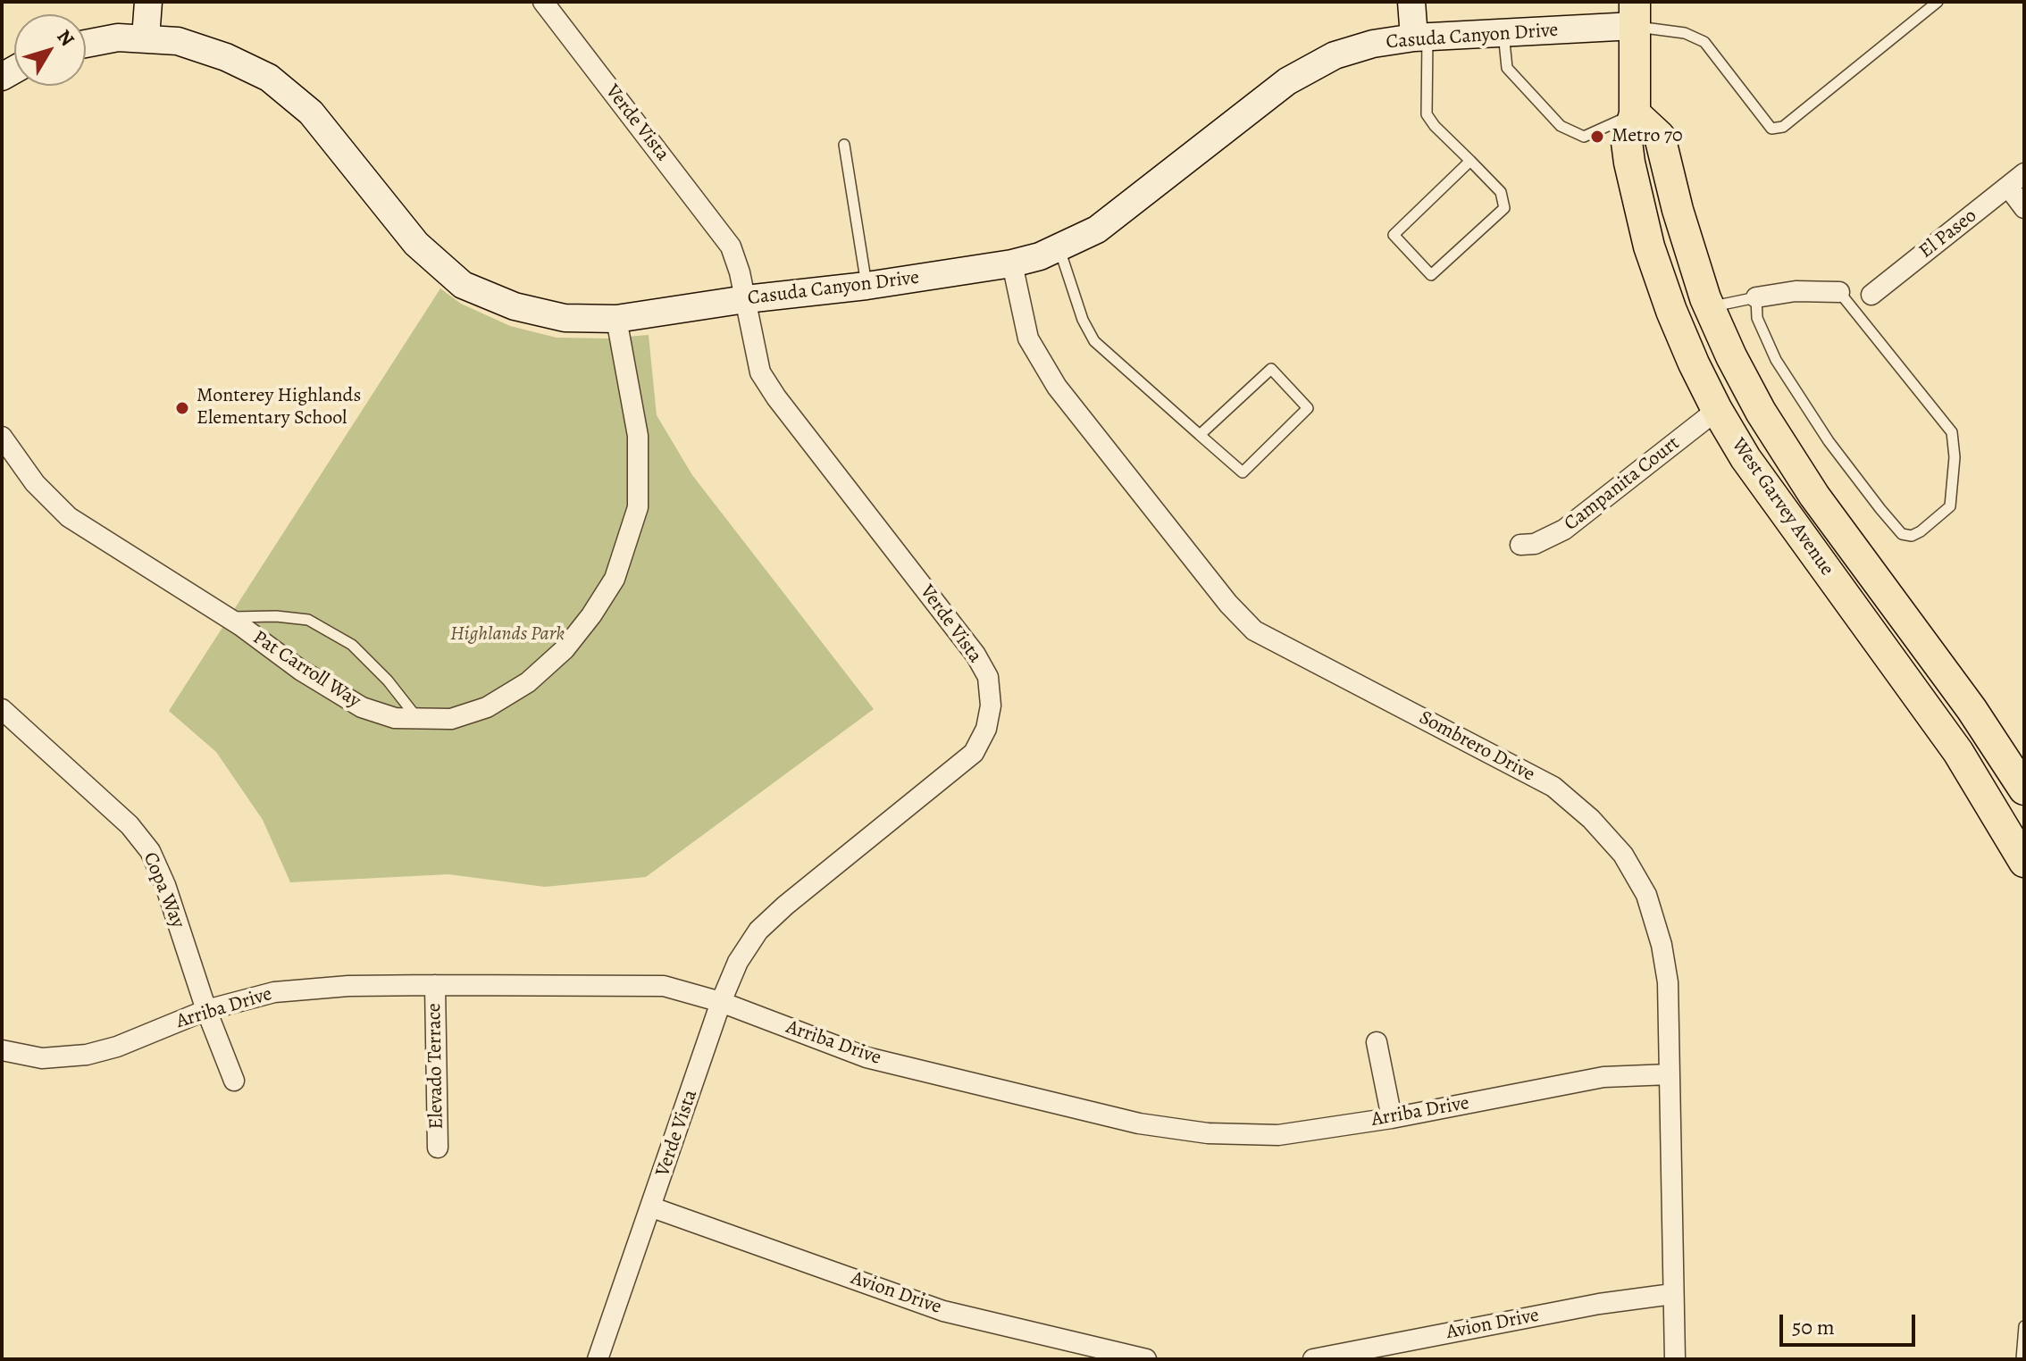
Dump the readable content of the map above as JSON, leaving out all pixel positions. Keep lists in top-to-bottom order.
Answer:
{
  "streets": {
    "main road": ["West Garvey Avenue"],
    "street": [
      "Casuda Canyon Drive",
      "Verde Vista",
      "El Paseo",
      "Campanita Court",
      "Pat Carroll Way",
      "Sombrero Drive",
      "Copa Way",
      "Arriba Drive",
      "Elevado Terrace",
      "Avion Drive"
    ]
  },
  "crossings": [
    ["Casuda Canyon Drive", "Verde Vista"],
    ["Casuda Canyon Drive", "West Garvey Avenue"],
    ["Casuda Canyon Drive", "Pat Carroll Way"],
    ["Casuda Canyon Drive", "Sombrero Drive"],
    ["Verde Vista", "Arriba Drive"],
    ["Verde Vista", "Avion Drive"],
    ["Campanita Court", "West Garvey Avenue"],
    ["Sombrero Drive", "Arriba Drive"],
    ["Sombrero Drive", "Avion Drive"],
    ["Copa Way", "Arriba Drive"],
    ["Arriba Drive", "Elevado Terrace"]
  ],
  "parks": ["Highlands Park"],
  "places": ["Metro 70", "Monterey Highlands Elementary School"],
  "scale_bar": "50 m",
  "north": "top right"
}
